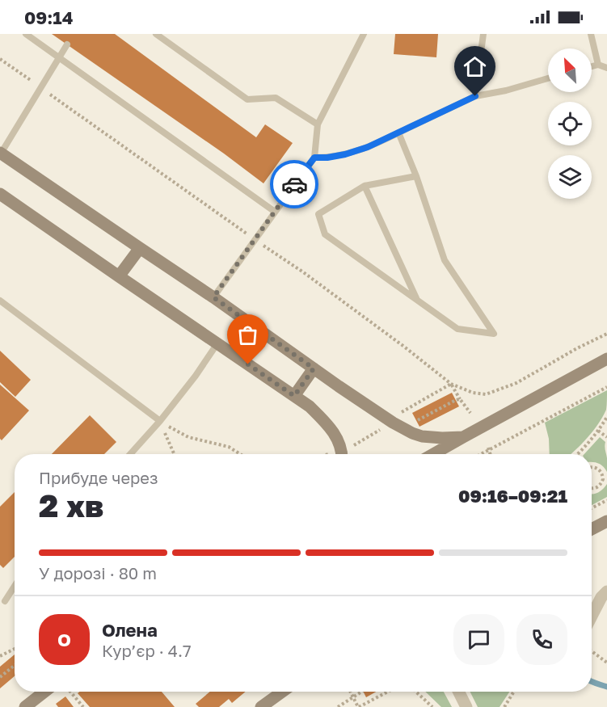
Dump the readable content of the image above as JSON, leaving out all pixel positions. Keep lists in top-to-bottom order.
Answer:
{
  "north": "top left",
  "page": {
    "status": "09:14",
    "heading": ["2 хв", "Прибуде через", "09:16–09:21"],
    "panel": ["Олена", "Кур’єр · 4.7"],
    "bar": "У дорозі · 80 m",
    "round": "О"
  }
}
